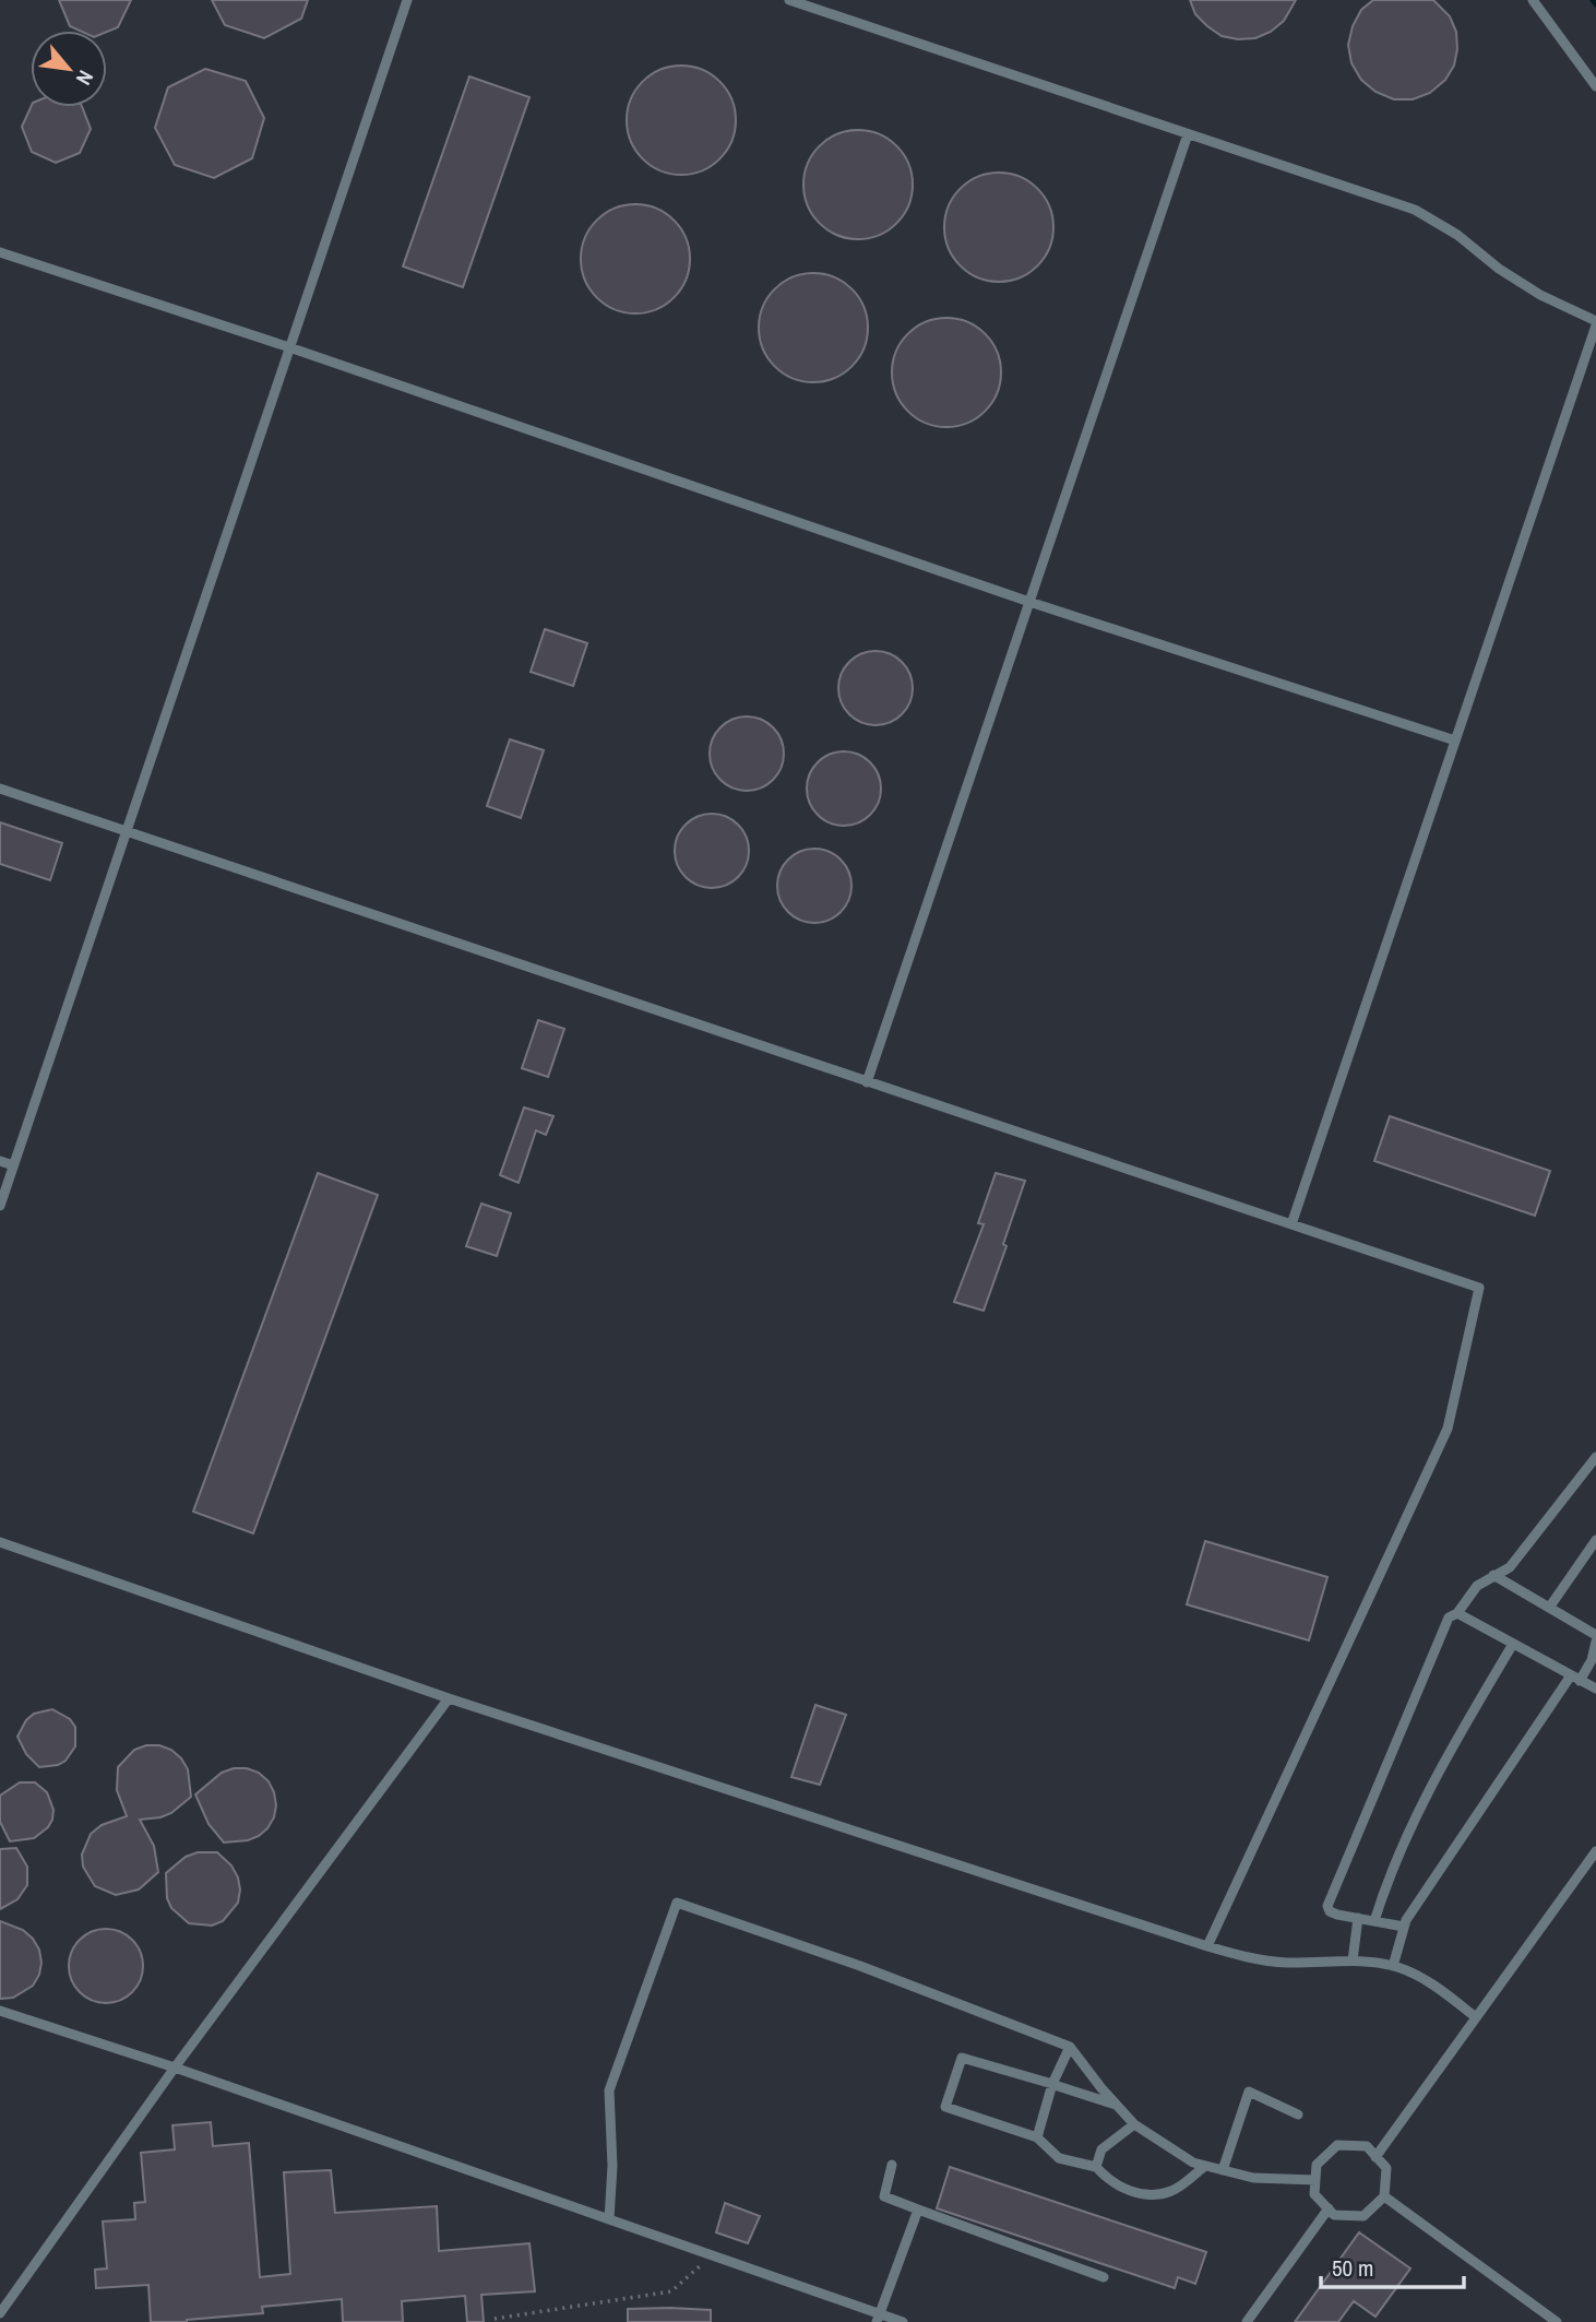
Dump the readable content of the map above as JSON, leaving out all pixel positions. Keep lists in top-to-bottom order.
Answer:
{
  "scale_bar": "50 m",
  "north": "bottom right"
}
